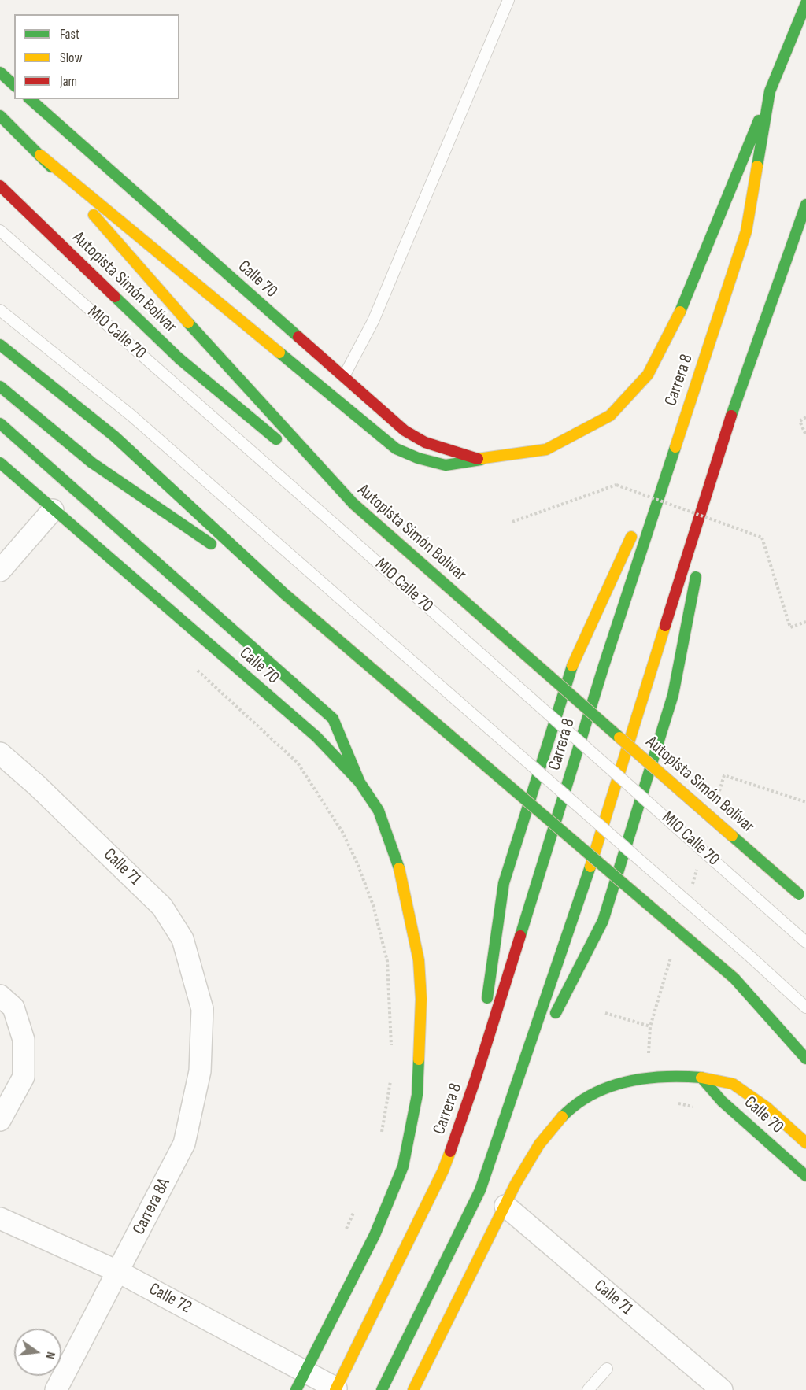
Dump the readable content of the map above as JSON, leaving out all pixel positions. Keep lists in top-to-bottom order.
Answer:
{
  "streets": {
    "main road": ["Calle 70", "Autopista Simón Bolívar", "Carrera 8"],
    "street": ["Calle 71", "Carrera 8A", "Calle 72"],
    "lane": ["MIO Calle 70"]
  },
  "crossings": [
    ["Calle 70", "Carrera 8"],
    ["Carrera 8", "Calle 72"],
    ["Calle 71", "Carrera 8A"],
    ["Carrera 8A", "Calle 72"]
  ],
  "legend": ["Fast", "Slow", "Jam"],
  "north": "right"
}
